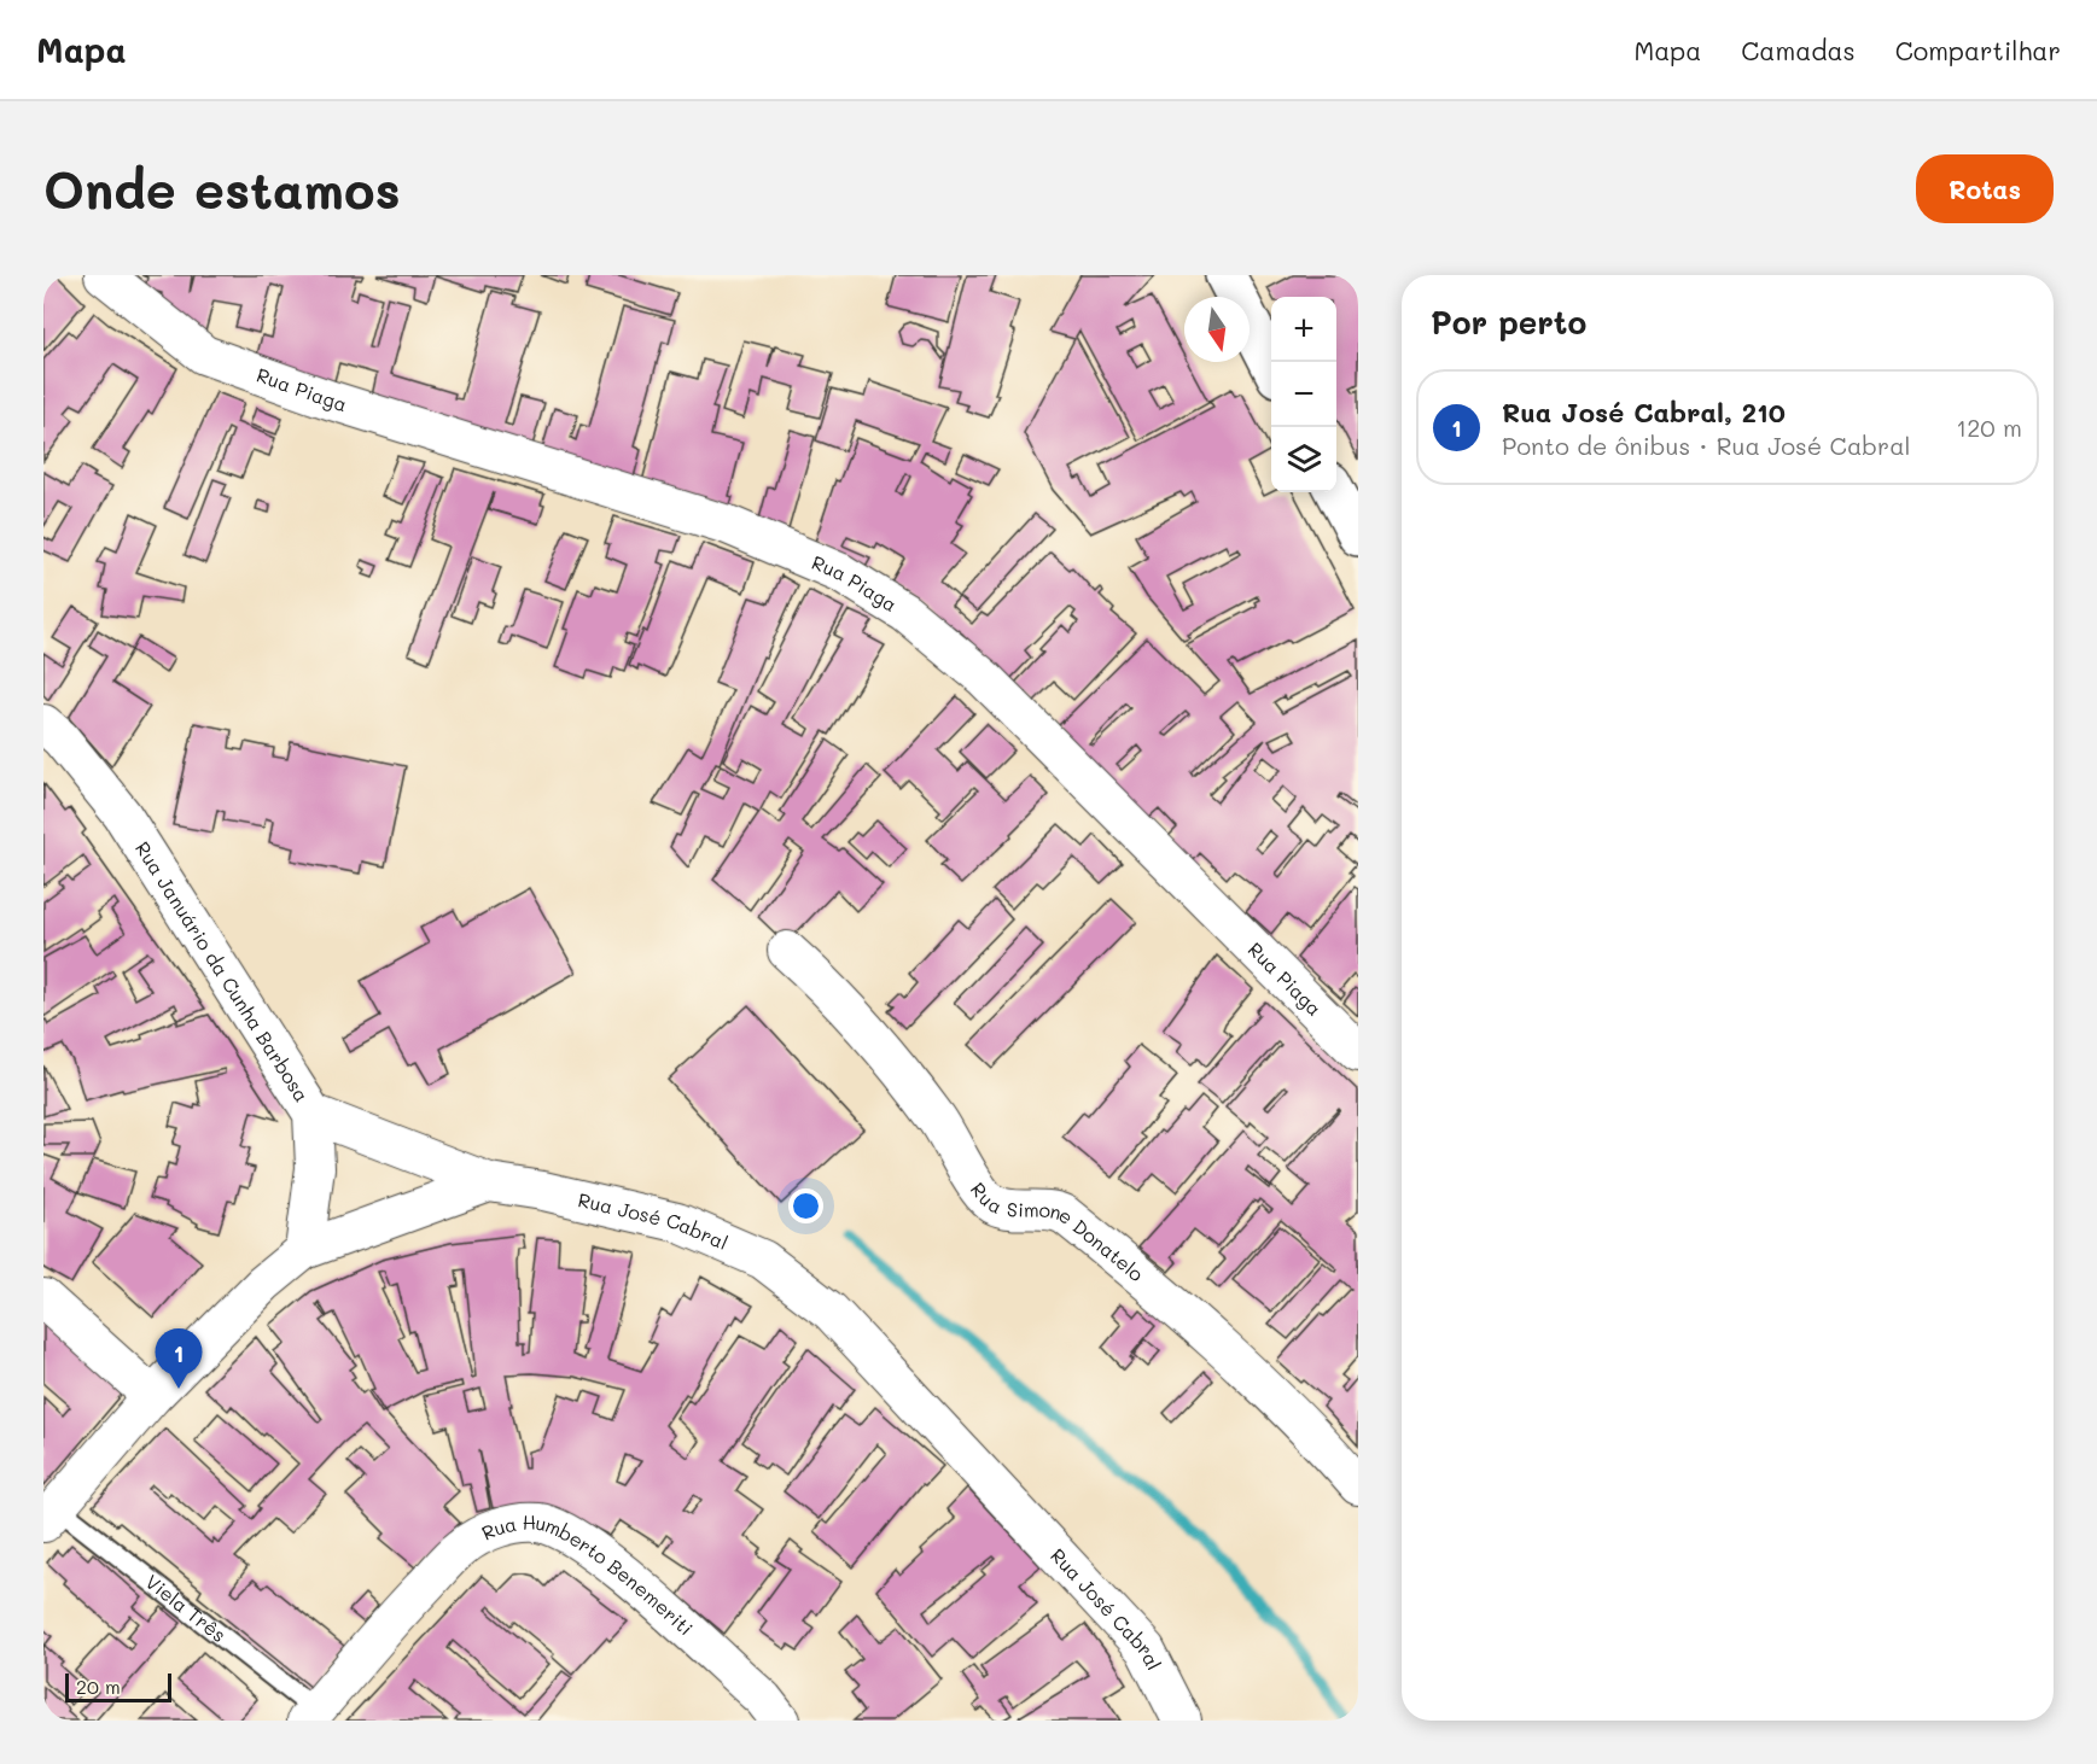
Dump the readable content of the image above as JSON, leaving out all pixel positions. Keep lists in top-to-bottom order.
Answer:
{
  "streets": {
    "street": [
      "Rua Piaga",
      "Rua Januário da Cunha Barbosa",
      "Rua José Cabral",
      "Rua Simone Donatelo",
      "Rua Humberto Benemeriti"
    ],
    "lane": ["Viela Três"]
  },
  "crossings": [
    ["Rua Januário da Cunha Barbosa", "Rua José Cabral"],
    ["Rua José Cabral", "Viela Três"],
    ["Rua Humberto Benemeriti", "Viela Três"]
  ],
  "scale_bar": "20 m",
  "north": "bottom",
  "page": {
    "header": "Mapa",
    "nav": ["Mapa", "Camadas", "Compartilhar"],
    "buttons": "Rotas",
    "title": "Onde estamos",
    "heading": "Por perto",
    "map_buttons": ["+", "−"],
    "list": [
      {
        "mark": "1",
        "name": "Rua José Cabral, 210",
        "note": "Ponto de ônibus · Rua José Cabral",
        "value": "120 m"
      }
    ],
    "pins": "1",
    "scale": "20 m"
  }
}
